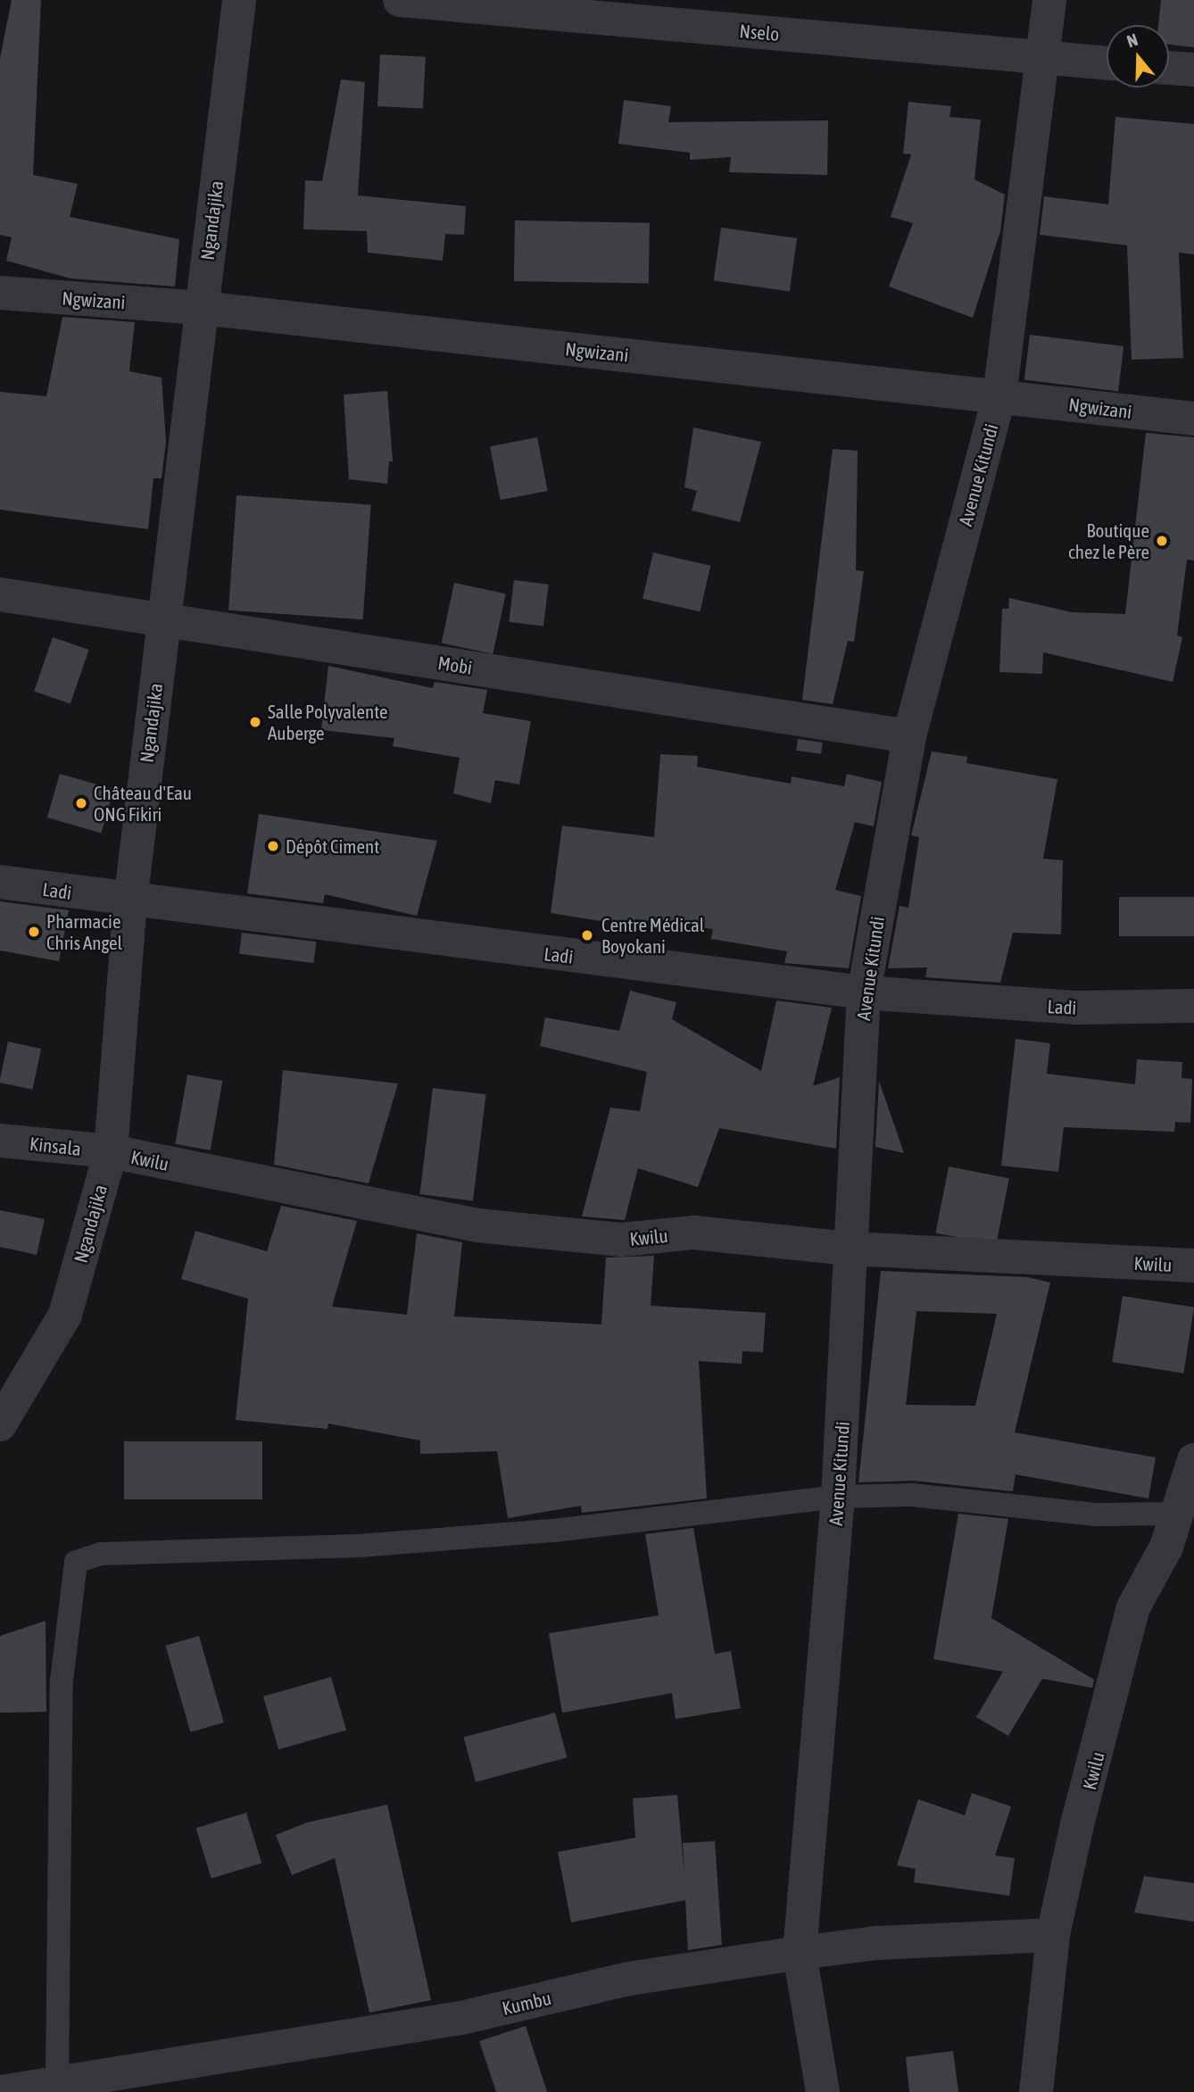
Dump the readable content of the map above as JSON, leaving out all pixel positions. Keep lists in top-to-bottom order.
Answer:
{
  "streets": {
    "street": [
      "Nselo",
      "Ngandajika",
      "Ngwizani",
      "Avenue Kitundi",
      "Mobi",
      "Ladi",
      "Kinsala",
      "Kwilu",
      "Kumbu"
    ]
  },
  "crossings": [
    ["Nselo", "Avenue Kitundi"],
    ["Ngandajika", "Ngwizani"],
    ["Ngandajika", "Mobi"],
    ["Ngandajika", "Ladi"],
    ["Ngandajika", "Kinsala"],
    ["Ngandajika", "Kwilu"],
    ["Ngwizani", "Avenue Kitundi"],
    ["Avenue Kitundi", "Mobi"],
    ["Avenue Kitundi", "Ladi"],
    ["Avenue Kitundi", "Kwilu"],
    ["Avenue Kitundi", "Kumbu"],
    ["Kinsala", "Kwilu"],
    ["Kwilu", "Kumbu"]
  ],
  "places": [
    "Boutique chez le Père",
    "Salle Polyvalente Auberge",
    "Château d'Eau ONG Fikiri",
    "Dépôt Ciment",
    "Pharmacie Chris Angel",
    "Centre Médical Boyokani"
  ],
  "north": "top"
}
